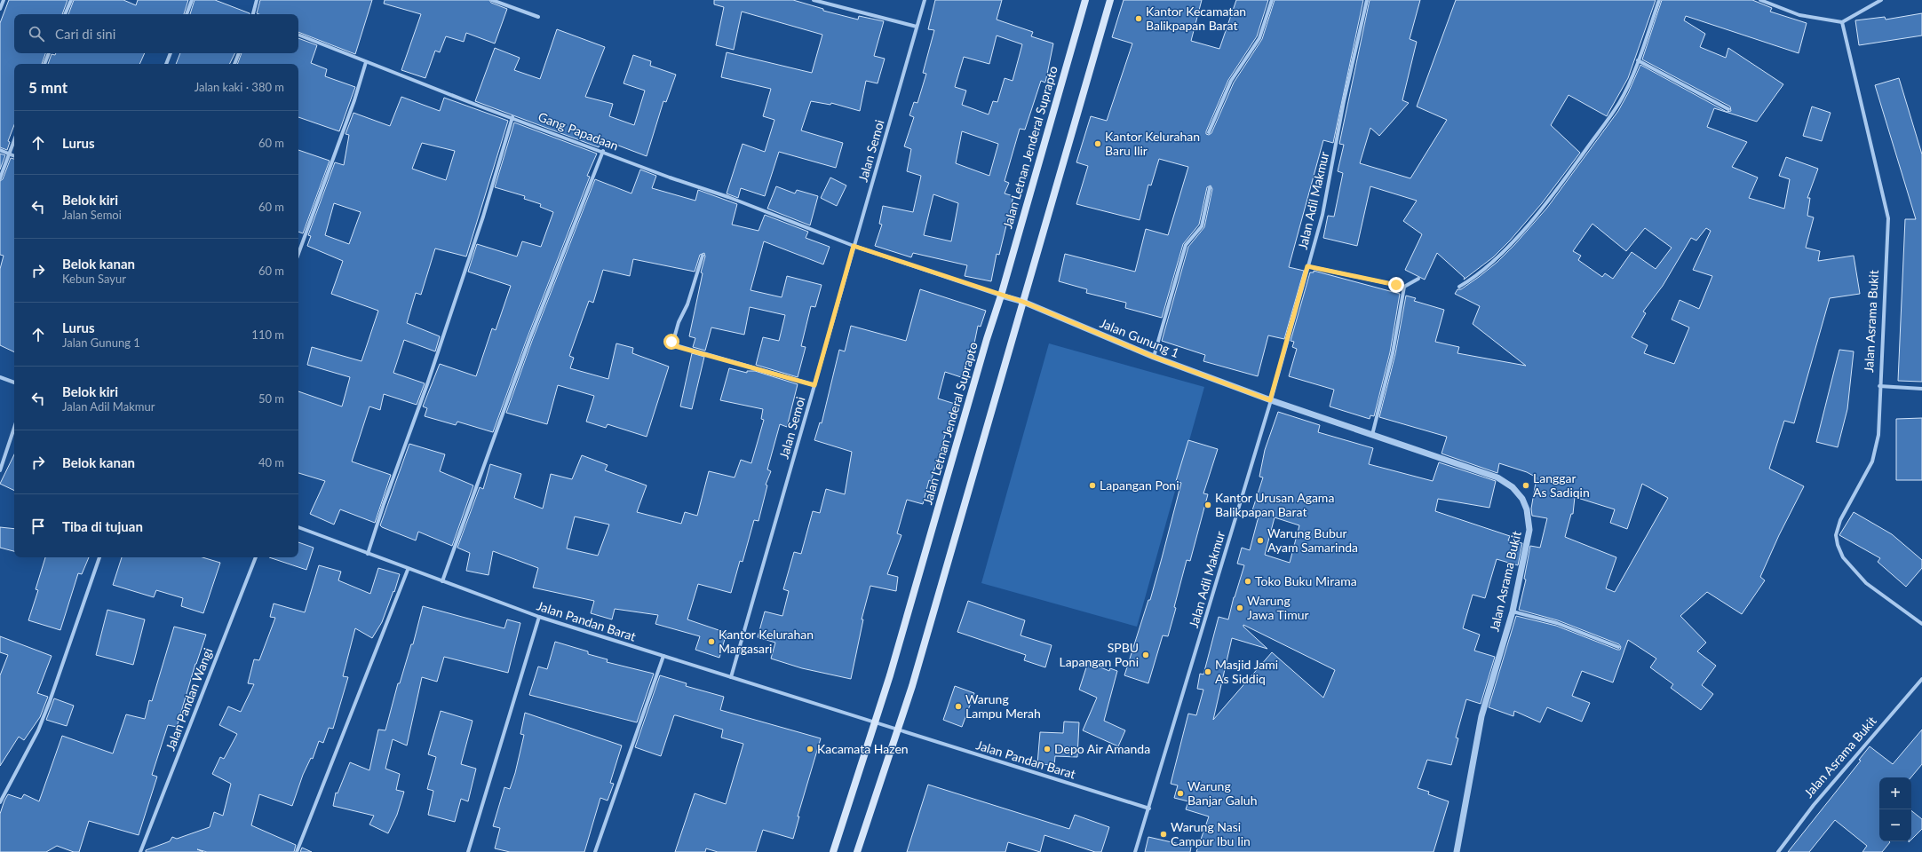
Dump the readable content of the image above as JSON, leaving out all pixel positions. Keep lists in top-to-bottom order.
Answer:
{
  "streets": {
    "main road": ["Jalan Letnan Jenderal Suprapto"],
    "street": [
      "Gang Papadaan",
      "Jalan Semoi",
      "Jalan Adil Makmur",
      "Jalan Asrama Bukit",
      "Jalan Gunung 1",
      "Jalan Pandan Barat",
      "Jalan Pandan Wangi"
    ]
  },
  "crossings": [
    ["Gang Papadaan", "Jalan Letnan Jenderal Suprapto"],
    ["Gang Papadaan", "Jalan Semoi"],
    ["Gang Papadaan", "Jalan Gunung 1"],
    ["Jalan Letnan Jenderal Suprapto", "Jalan Gunung 1"],
    ["Jalan Letnan Jenderal Suprapto", "Jalan Pandan Barat"],
    ["Jalan Semoi", "Jalan Pandan Barat"],
    ["Jalan Adil Makmur", "Jalan Asrama Bukit"],
    ["Jalan Adil Makmur", "Jalan Gunung 1"],
    ["Jalan Adil Makmur", "Jalan Pandan Barat"],
    ["Jalan Asrama Bukit", "Jalan Gunung 1"]
  ],
  "places": [
    "Kantor Kecamatan Balikpapan Barat",
    "Kantor Kelurahan Baru Ilir",
    "Lapangan Poni",
    "Langgar As Sadiqin",
    "Kantor Urusan Agama Balikpapan Barat",
    "Warung Bubur Ayam Samarinda",
    "Toko Buku Mirama",
    "Warung Jawa Timur",
    "Kantor Kelurahan Margasari",
    "SPBU Lapangan Poni",
    "Masjid Jami As Siddiq",
    "Warung Lampu Merah",
    "Kacamata Hazen",
    "Depo Air Amanda",
    "Warung Banjar Galuh",
    "Warung Nasi Campur Ibu Iin"
  ],
  "page": {
    "search": "Cari di sini",
    "heading": ["5 mnt", "Jalan kaki · 380 m"],
    "list": [
      ["Lurus", "60 m"],
      ["Belok kiri", "Jalan Semoi", "60 m"],
      ["Belok kanan", "Kebun Sayur", "60 m"],
      ["Lurus", "Jalan Gunung 1", "110 m"],
      ["Belok kiri", "Jalan Adil Makmur", "50 m"],
      ["Belok kanan", "40 m"],
      "Tiba di tujuan"
    ],
    "map_buttons": ["+", "−"]
  }
}
